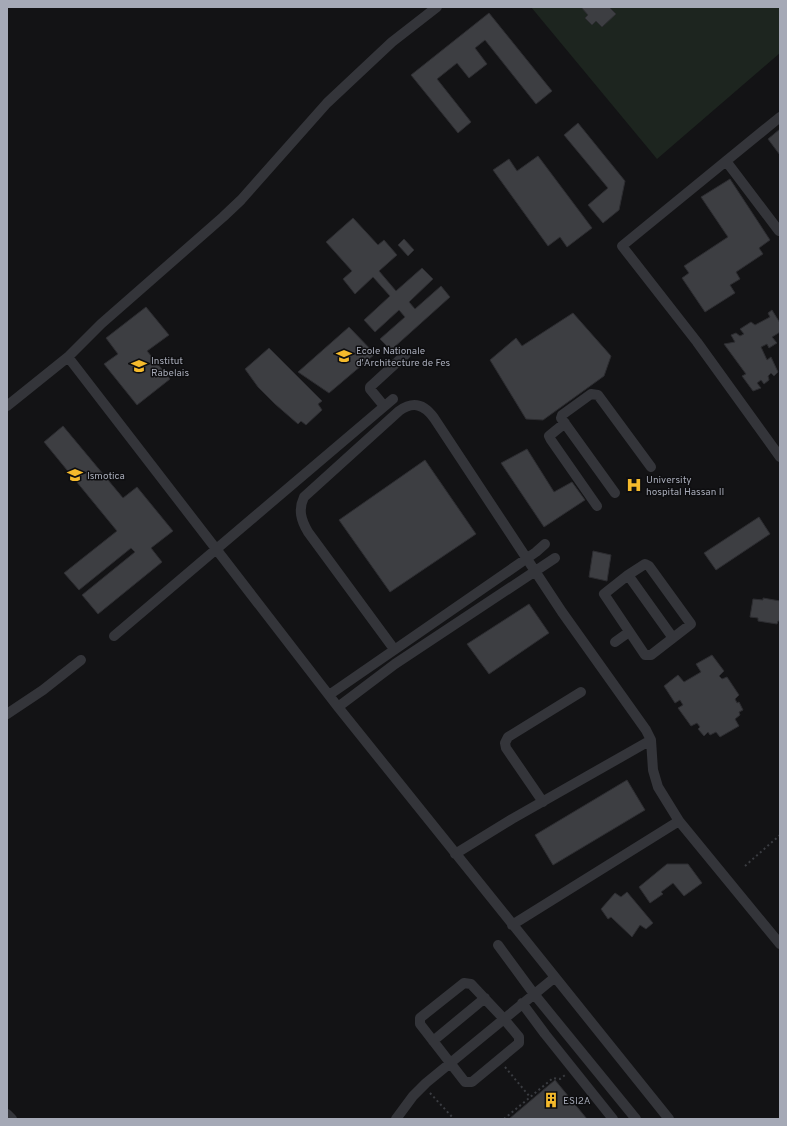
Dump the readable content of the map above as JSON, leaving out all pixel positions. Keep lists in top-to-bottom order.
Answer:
{
  "places": {
    "school or university": ["Ecole Nationale d'Architecture de Fes", "Institut Rabelais", "Ismotica"],
    "hospital": ["University hospital Hassan II"],
    "building": ["ESI2A"]
  }
}
